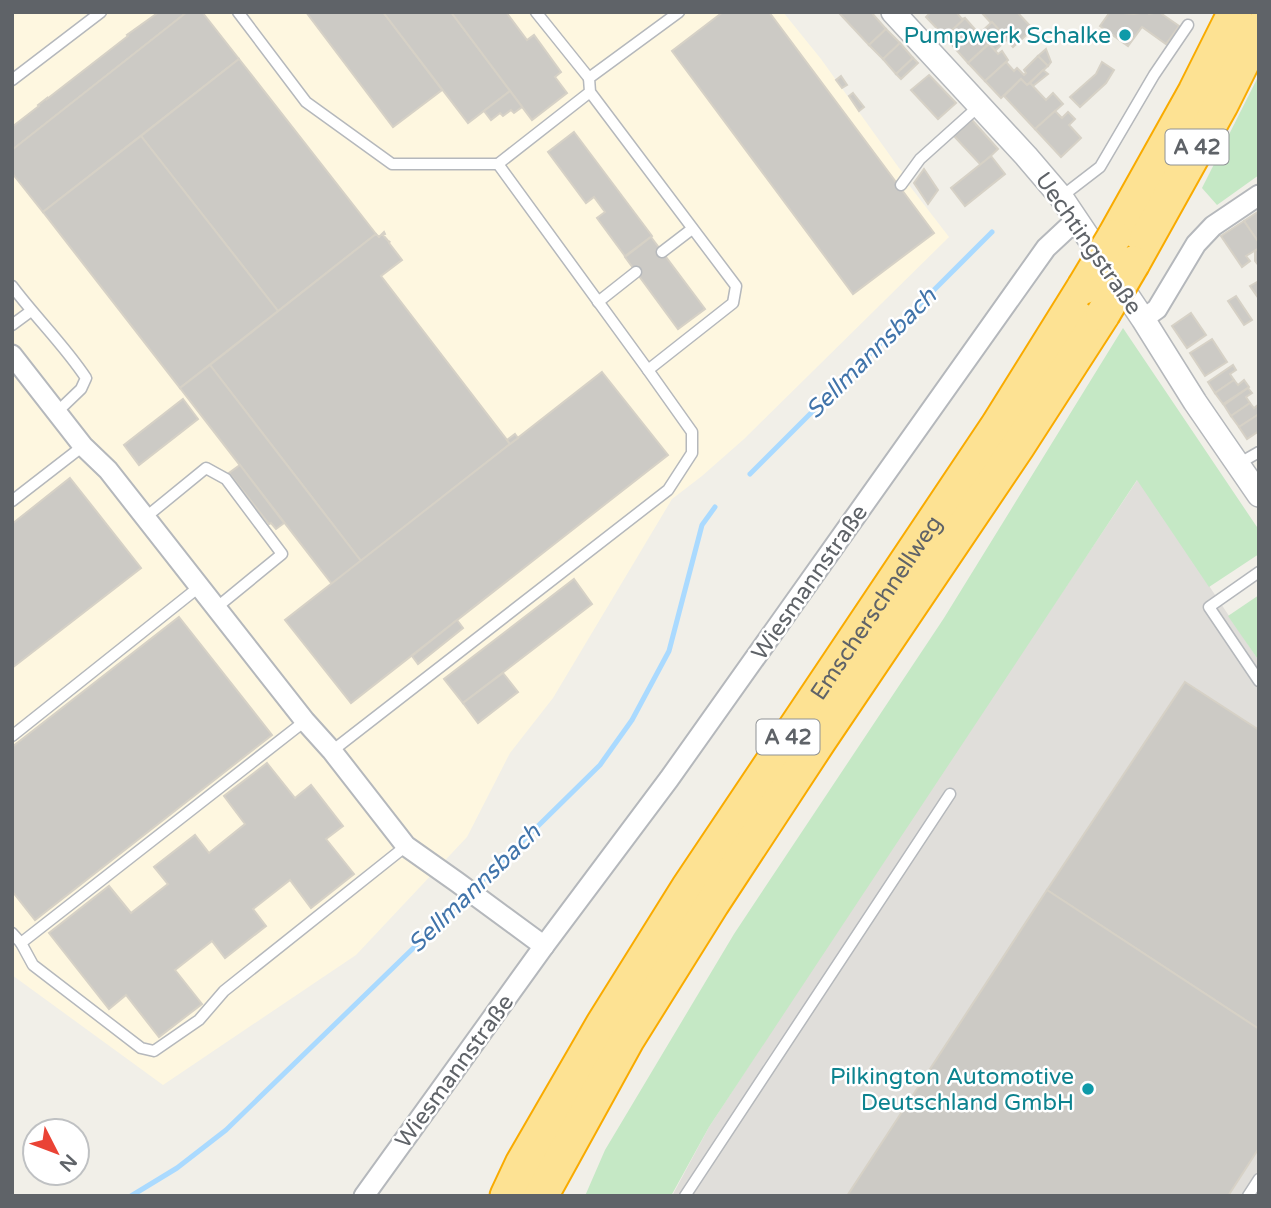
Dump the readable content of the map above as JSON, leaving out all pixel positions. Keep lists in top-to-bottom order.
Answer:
{
  "streets": {
    "highway": ["A 42", "Emscherschnellweg"],
    "street": ["Uechtingstraße", "Wiesmannstraße"]
  },
  "crossings": [
    ["Uechtingstraße", "Wiesmannstraße"]
  ],
  "water": ["Sellmannsbach"],
  "places": ["Pumpwerk Schalke", "Pilkington Automotive Deutschland GmbH"],
  "north": "bottom right"
}
